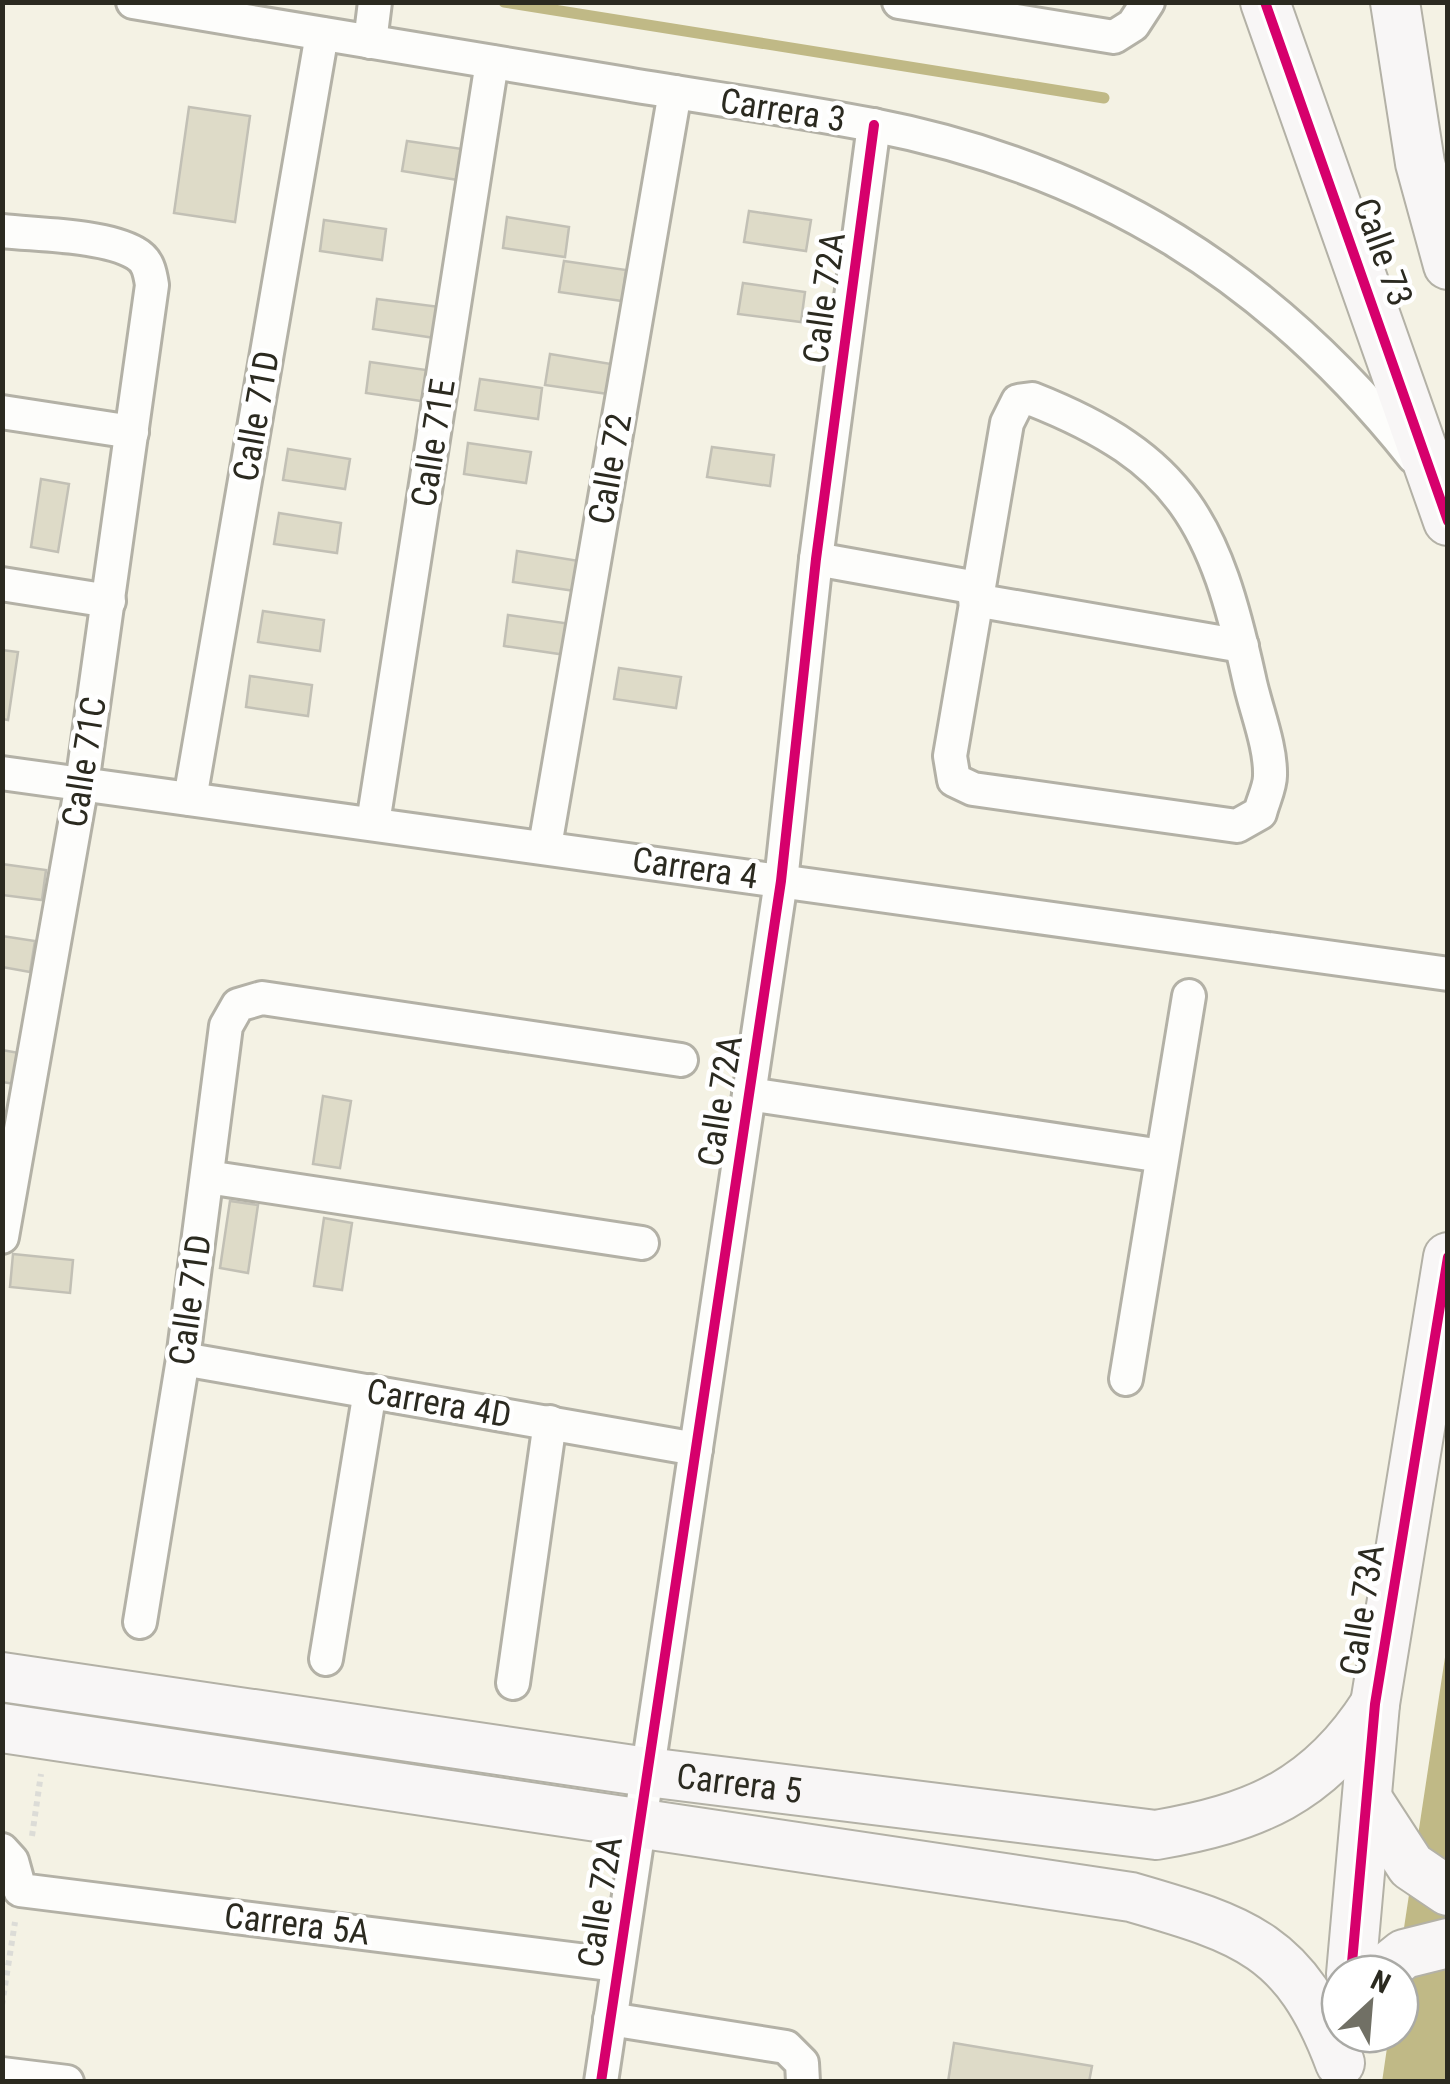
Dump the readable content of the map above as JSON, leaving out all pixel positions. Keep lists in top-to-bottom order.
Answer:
{
  "streets": {
    "main road": ["Calle 73", "Calle 73A", "Carrera 5"],
    "street": [
      "Carrera 3",
      "Calle 72A",
      "Calle 71D",
      "Calle 71E",
      "Calle 72",
      "Calle 71C",
      "Carrera 4",
      "Carrera 4D",
      "Carrera 5A"
    ]
  },
  "crossings": [
    ["Carrera 3", "Calle 73"],
    ["Carrera 3", "Calle 72A"],
    ["Carrera 3", "Calle 71D"],
    ["Carrera 3", "Calle 71E"],
    ["Carrera 3", "Calle 72"],
    ["Calle 72A", "Carrera 4"],
    ["Calle 72A", "Carrera 4D"],
    ["Calle 72A", "Carrera 5"],
    ["Calle 72A", "Carrera 5A"],
    ["Calle 71D", "Carrera 4"],
    ["Calle 71D", "Carrera 4D"],
    ["Calle 71E", "Carrera 4"],
    ["Calle 72", "Carrera 4"],
    ["Calle 71C", "Carrera 4"],
    ["Calle 73A", "Carrera 5"]
  ],
  "north": "top right"
}
